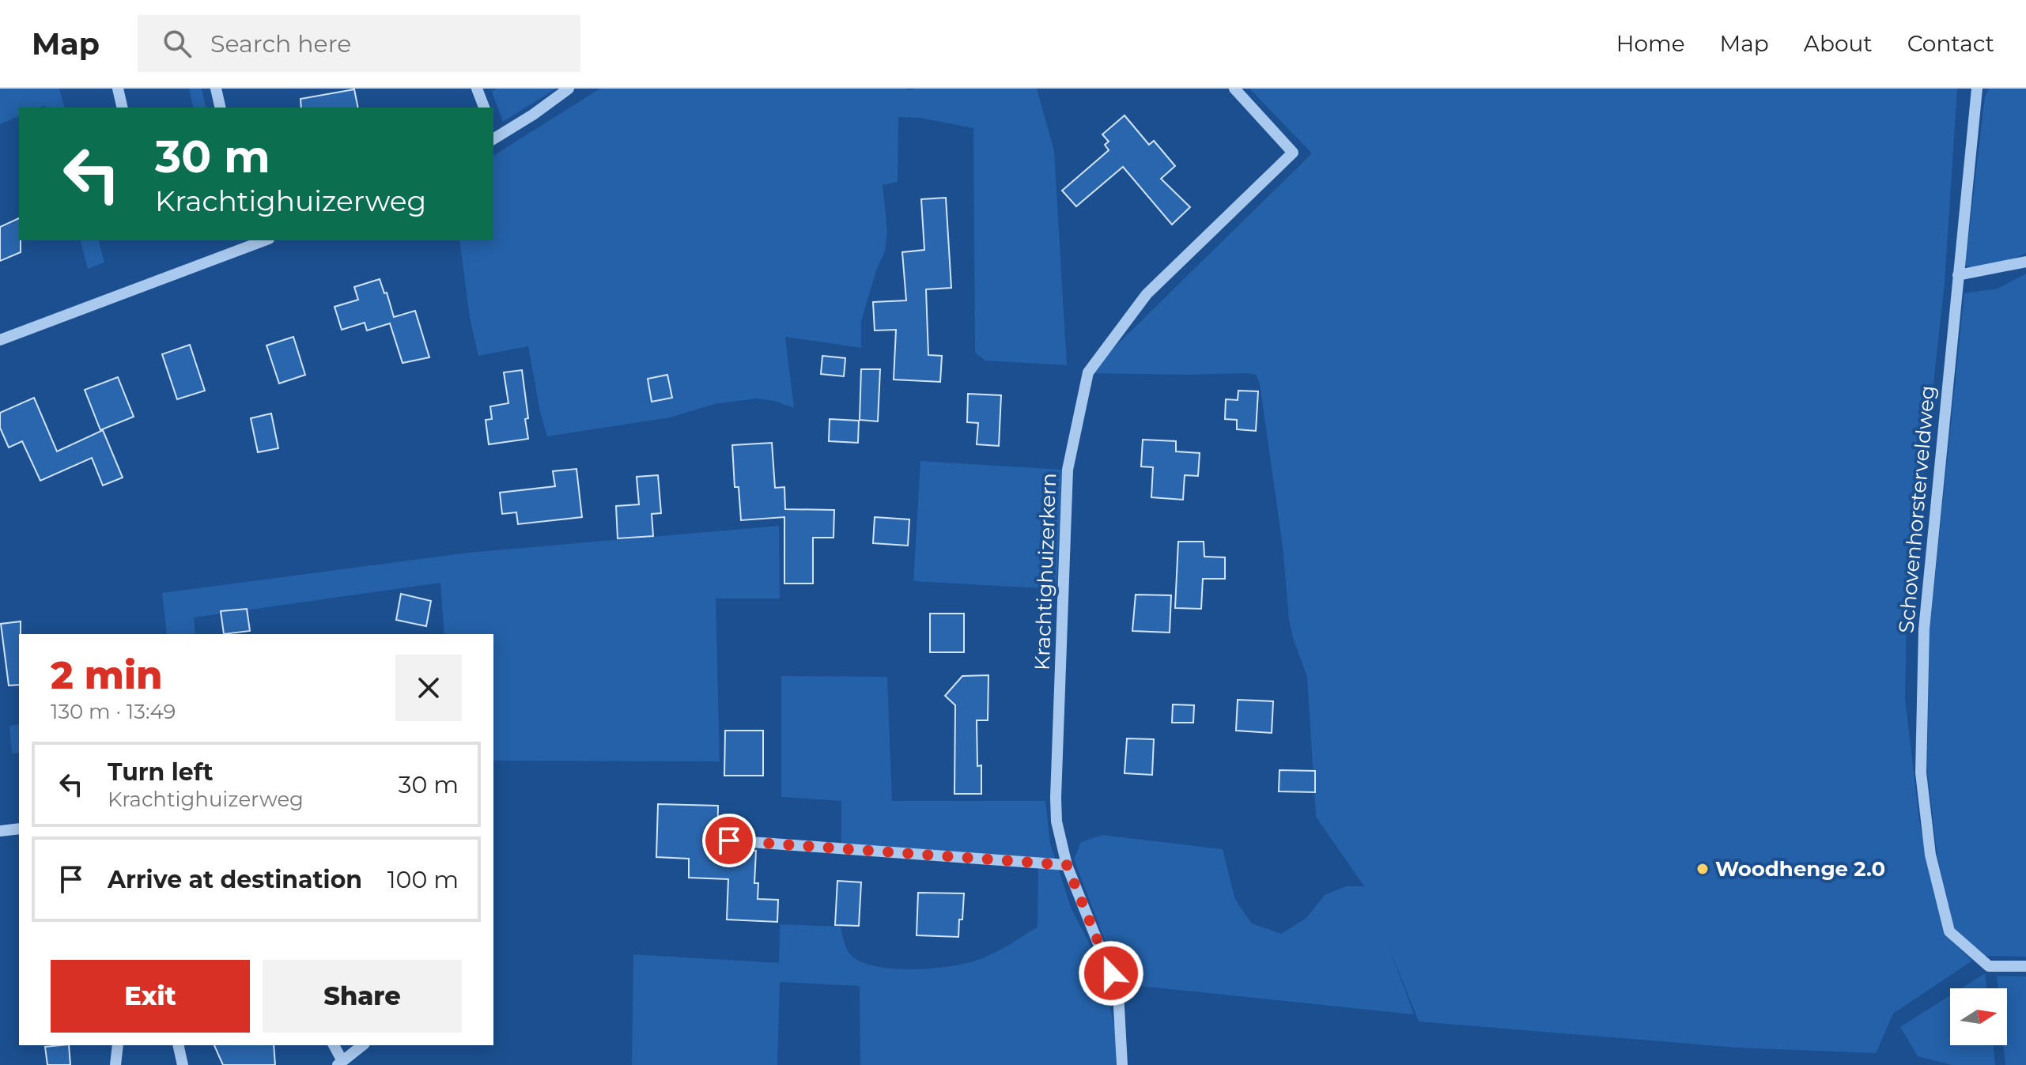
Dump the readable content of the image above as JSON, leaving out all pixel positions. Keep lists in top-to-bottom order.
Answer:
{
  "streets": {
    "street": ["Schovenhorsterveldweg", "Krachtighuizerkern"]
  },
  "places": ["Woodhenge 2.0"],
  "north": "right",
  "page": {
    "header": "Map",
    "search": "Search here",
    "nav": [
      "Home",
      "Map",
      "About",
      "Contact"
    ],
    "turn": ["30 m", "Krachtighuizerweg"],
    "heading": ["2 min", "130 m · 13:49"],
    "list": [
      {
        "name": "Turn left",
        "note": "Krachtighuizerweg",
        "value": "30 m"
      },
      {
        "name": "Arrive at destination",
        "value": "100 m"
      }
    ],
    "buttons": ["Exit", "Share"]
  }
}
